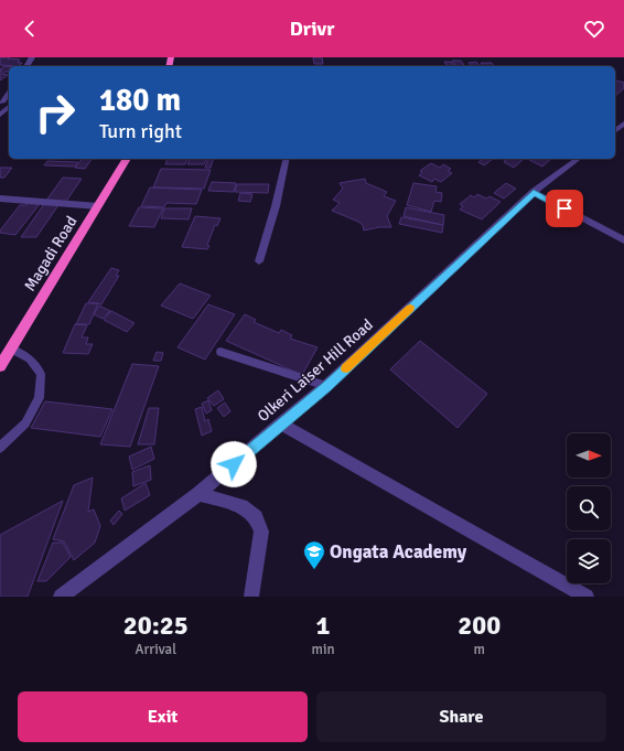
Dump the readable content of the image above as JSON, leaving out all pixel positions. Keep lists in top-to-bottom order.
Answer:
{
  "streets": {
    "highway": ["Magadi Road"],
    "street": ["Olkeri Laiser Hill Road"]
  },
  "places": {
    "school or university": ["Ongata Academy"]
  },
  "north": "right",
  "page": {
    "header": "Drivr",
    "turn": ["180 m", "Turn right"],
    "eta": [
      "20:25",
      "Arrival",
      "1",
      "min",
      "200",
      "m"
    ],
    "buttons": ["Exit", "Share"]
  }
}
